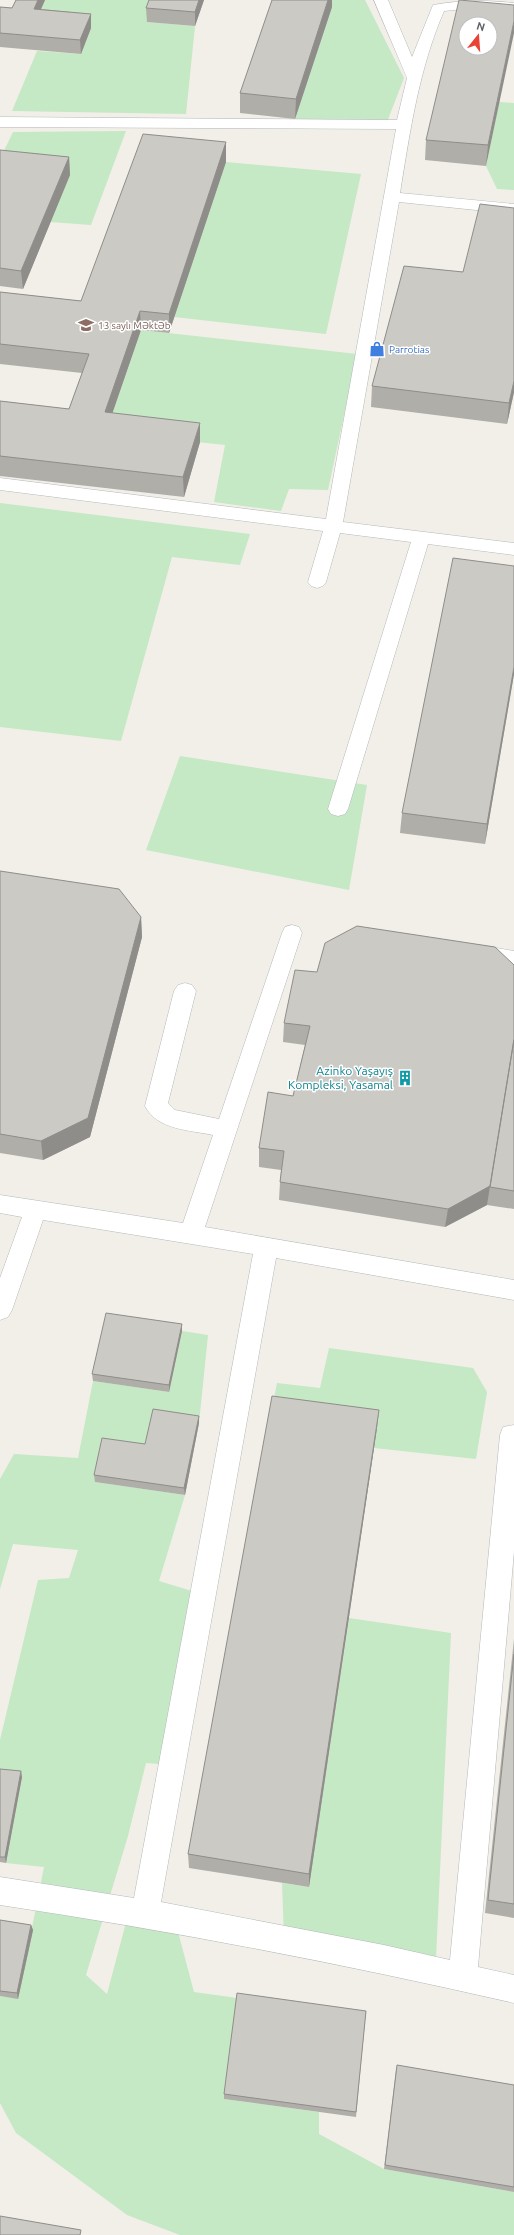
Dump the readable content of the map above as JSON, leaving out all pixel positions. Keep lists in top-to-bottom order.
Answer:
{
  "places": {
    "school or university": ["13 saylı Məktəb"],
    "shop": ["Parrotias"],
    "building": ["Azinko Yaşayış Kompleksi, Yasamal"]
  },
  "north": "top"
}
